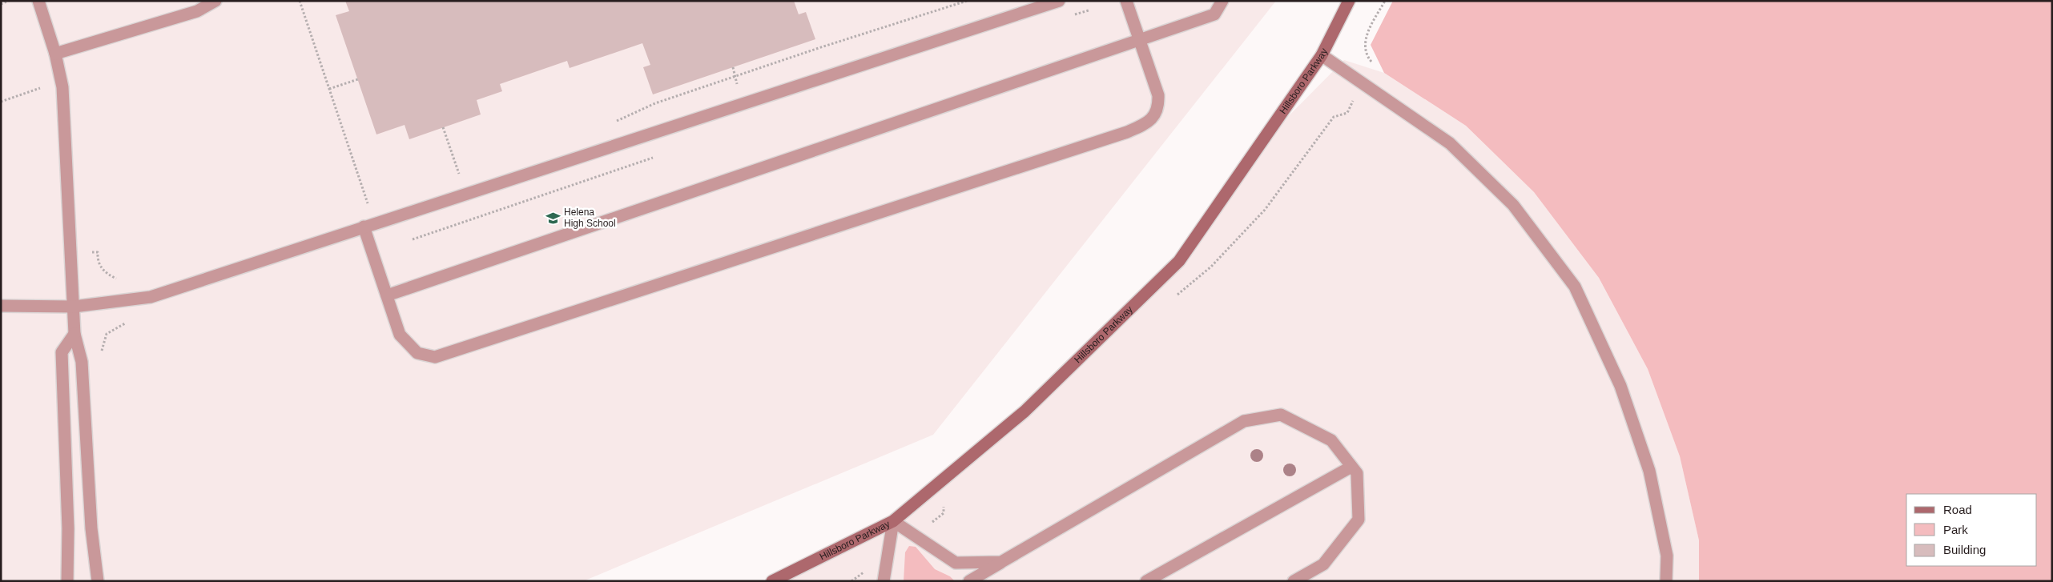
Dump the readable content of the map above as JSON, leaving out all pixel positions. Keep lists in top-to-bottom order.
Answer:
{
  "streets": {
    "street": ["Hillsboro Parkway"]
  },
  "places": {
    "school or university": ["Helena High School"]
  },
  "legend": ["Road", "Park", "Building"]
}
